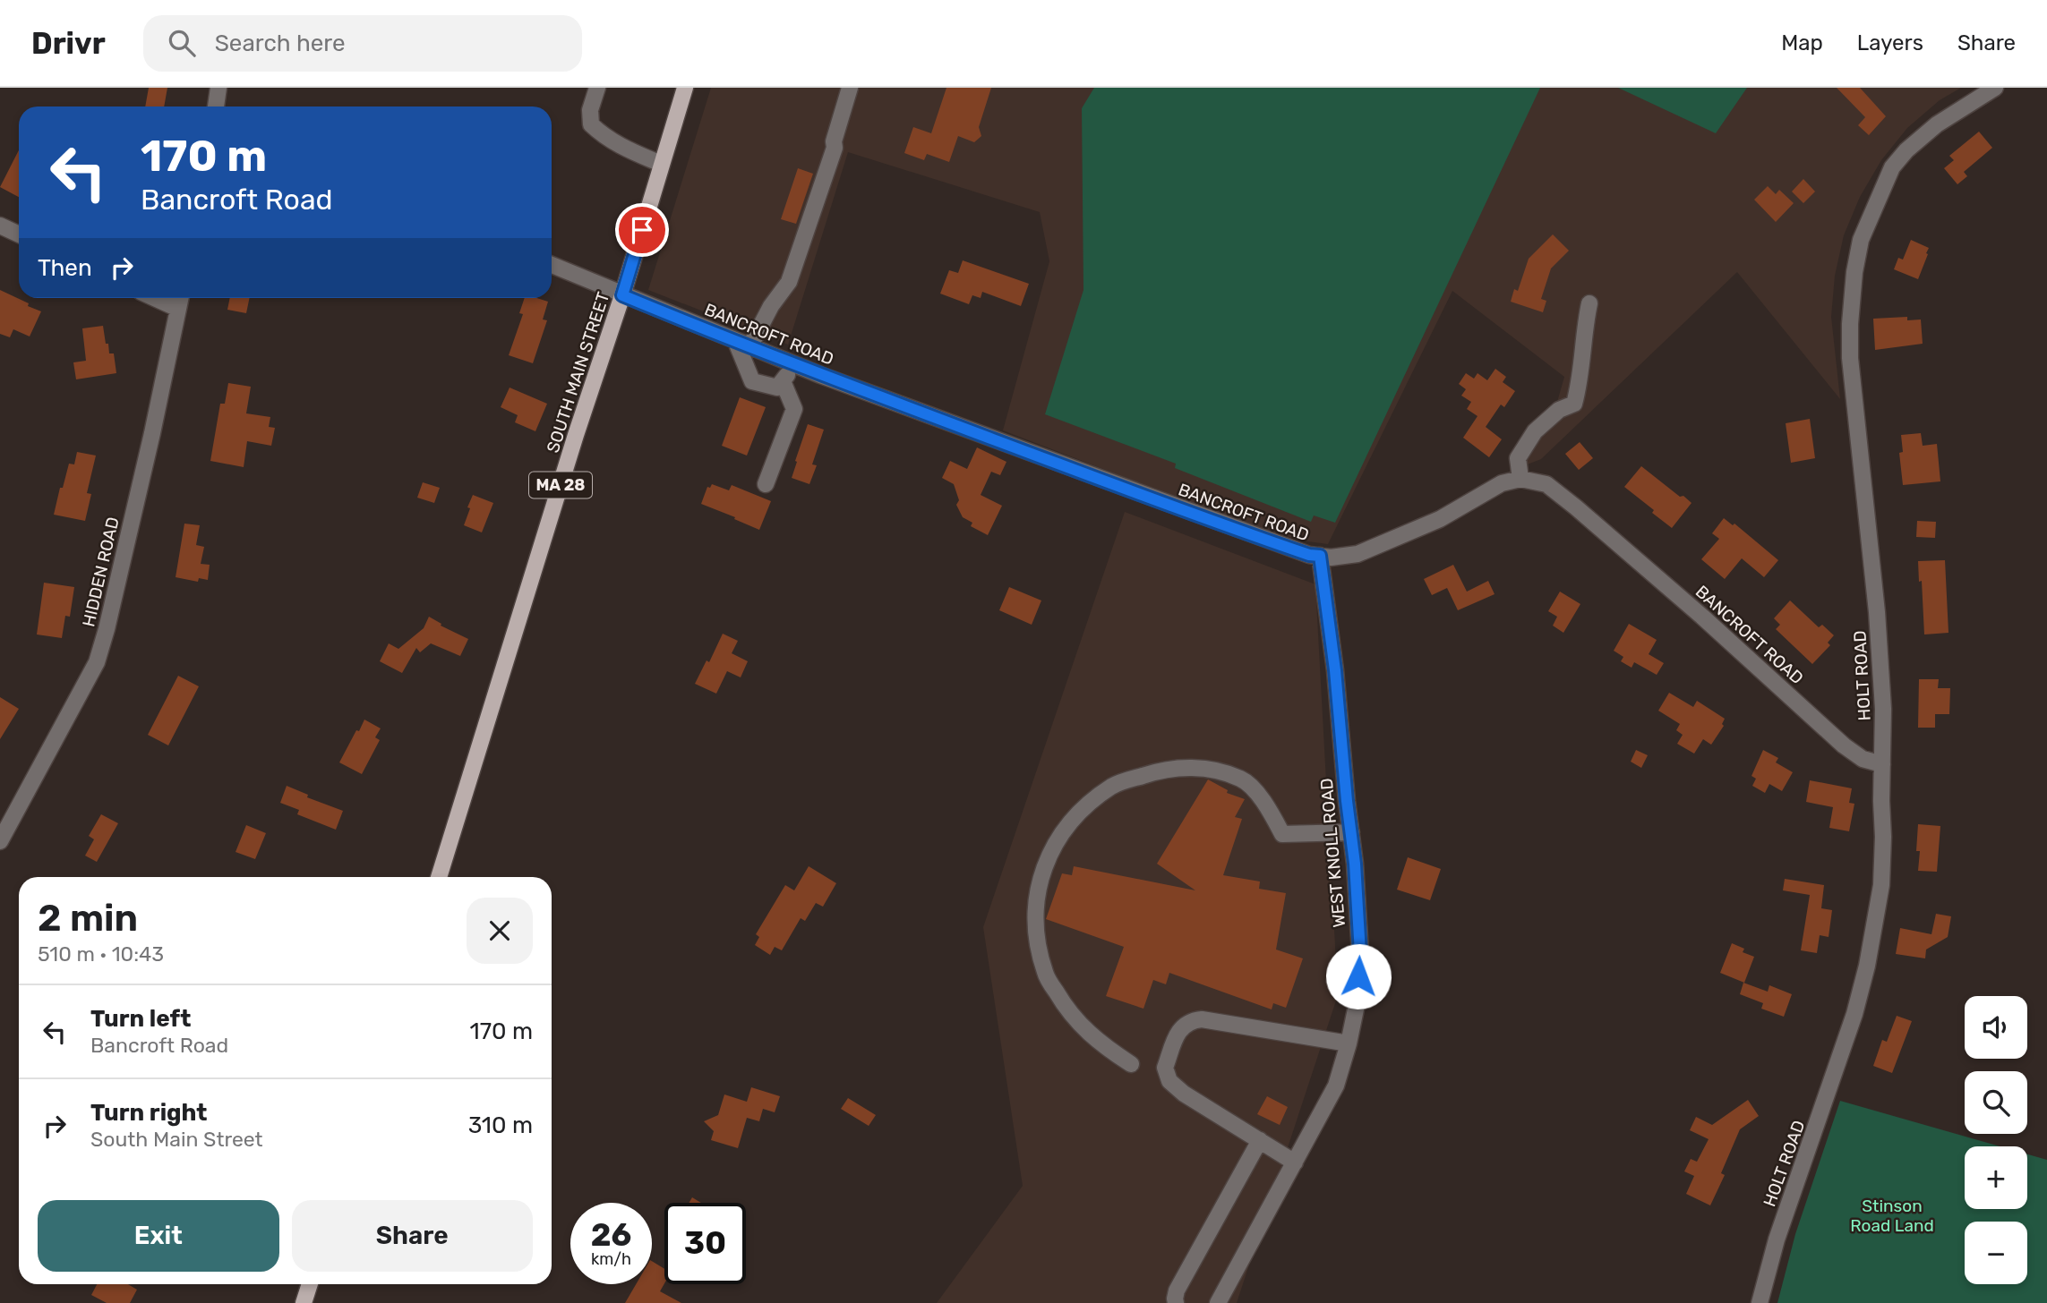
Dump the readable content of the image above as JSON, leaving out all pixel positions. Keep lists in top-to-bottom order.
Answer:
{
  "streets": {
    "main road": ["SOUTH MAIN STREET", "MA 28"],
    "street": [
      "BANCROFT ROAD",
      "HIDDEN ROAD",
      "HOLT ROAD",
      "WEST KNOLL ROAD"
    ]
  },
  "crossings": [
    ["BANCROFT ROAD", "SOUTH MAIN STREET"],
    ["BANCROFT ROAD", "HOLT ROAD"],
    ["BANCROFT ROAD", "WEST KNOLL ROAD"]
  ],
  "parks": ["Stinson Road Land"],
  "page": {
    "header": "Drivr",
    "search": "Search here",
    "nav": ["Map", "Layers", "Share"],
    "turn": ["170 m", "Bancroft Road"],
    "then": "Then",
    "heading": ["2 min", "510 m · 10:43"],
    "list": [
      {
        "name": "Turn left",
        "note": "Bancroft Road",
        "value": "170 m"
      },
      {
        "name": "Turn right",
        "note": "South Main Street",
        "value": "310 m"
      }
    ],
    "map_buttons": ["+", "−"],
    "buttons": ["Exit", "Share"],
    "speed": "26 km/h",
    "limit": "30"
  }
}
